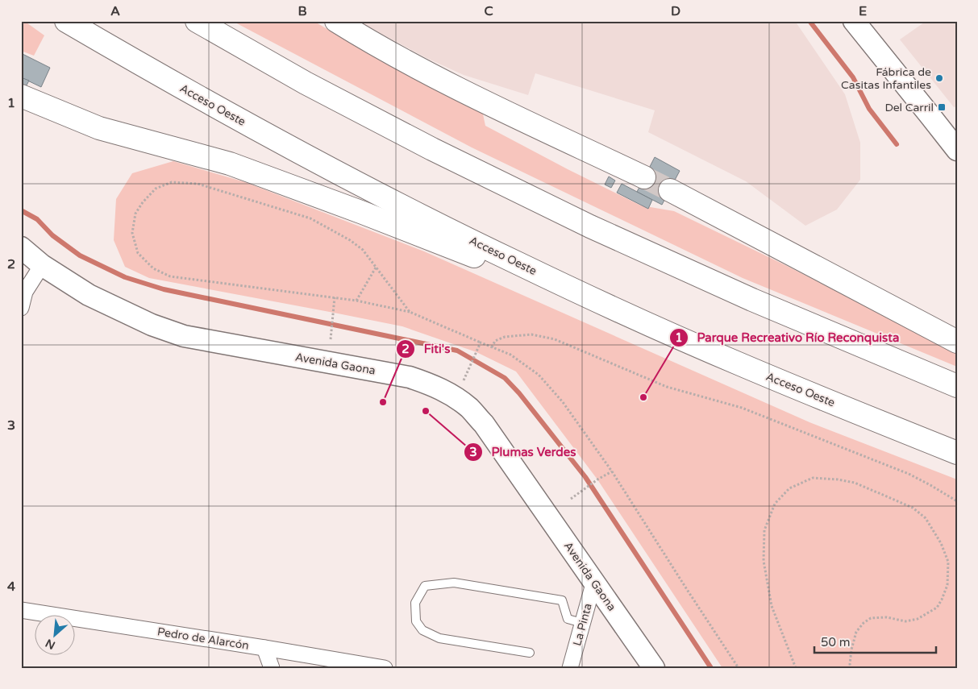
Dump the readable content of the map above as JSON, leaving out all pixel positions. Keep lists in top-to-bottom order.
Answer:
{
  "streets": {
    "highway": ["Acceso Oeste"],
    "street": ["Avenida Gaona", "La Pinta", "Pedro de Alarcón"]
  },
  "crossings": [
    ["Avenida Gaona", "La Pinta"]
  ],
  "places": {
    "other": [
      "Fábrica de Casitas Infantiles",
      "Parque Recreativo Río Reconquista",
      "Fiti's",
      "Plumas Verdes"
    ],
    "transit": ["Del Carril"]
  },
  "scale_bar": "50 m",
  "north": "bottom left",
  "grid": {
    "columns": [
      "A",
      "B",
      "C",
      "D",
      "E"
    ],
    "rows": [
      "1",
      "2",
      "3",
      "4"
    ]
  }
}
